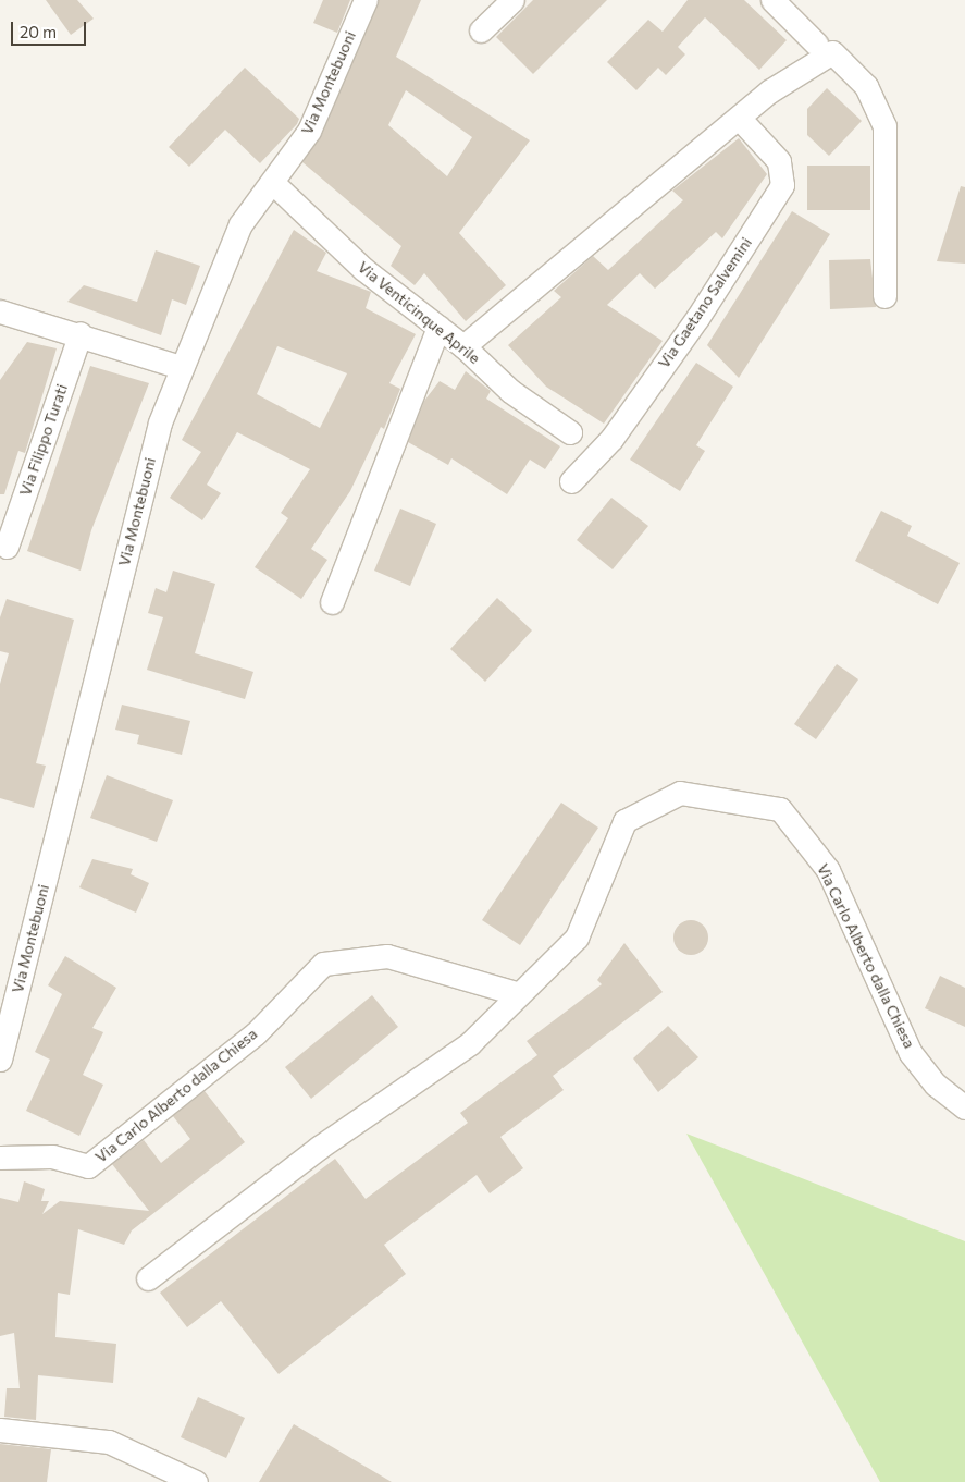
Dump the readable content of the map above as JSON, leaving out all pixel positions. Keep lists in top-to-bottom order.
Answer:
{
  "streets": {
    "street": [
      "Via Montebuoni",
      "Via Gaetano Salvemini",
      "Via Venticinque Aprile",
      "Via Filippo Turati",
      "Via Carlo Alberto dalla Chiesa"
    ]
  },
  "crossings": [
    ["Via Montebuoni", "Via Venticinque Aprile"]
  ],
  "scale_bar": "20 m"
}
